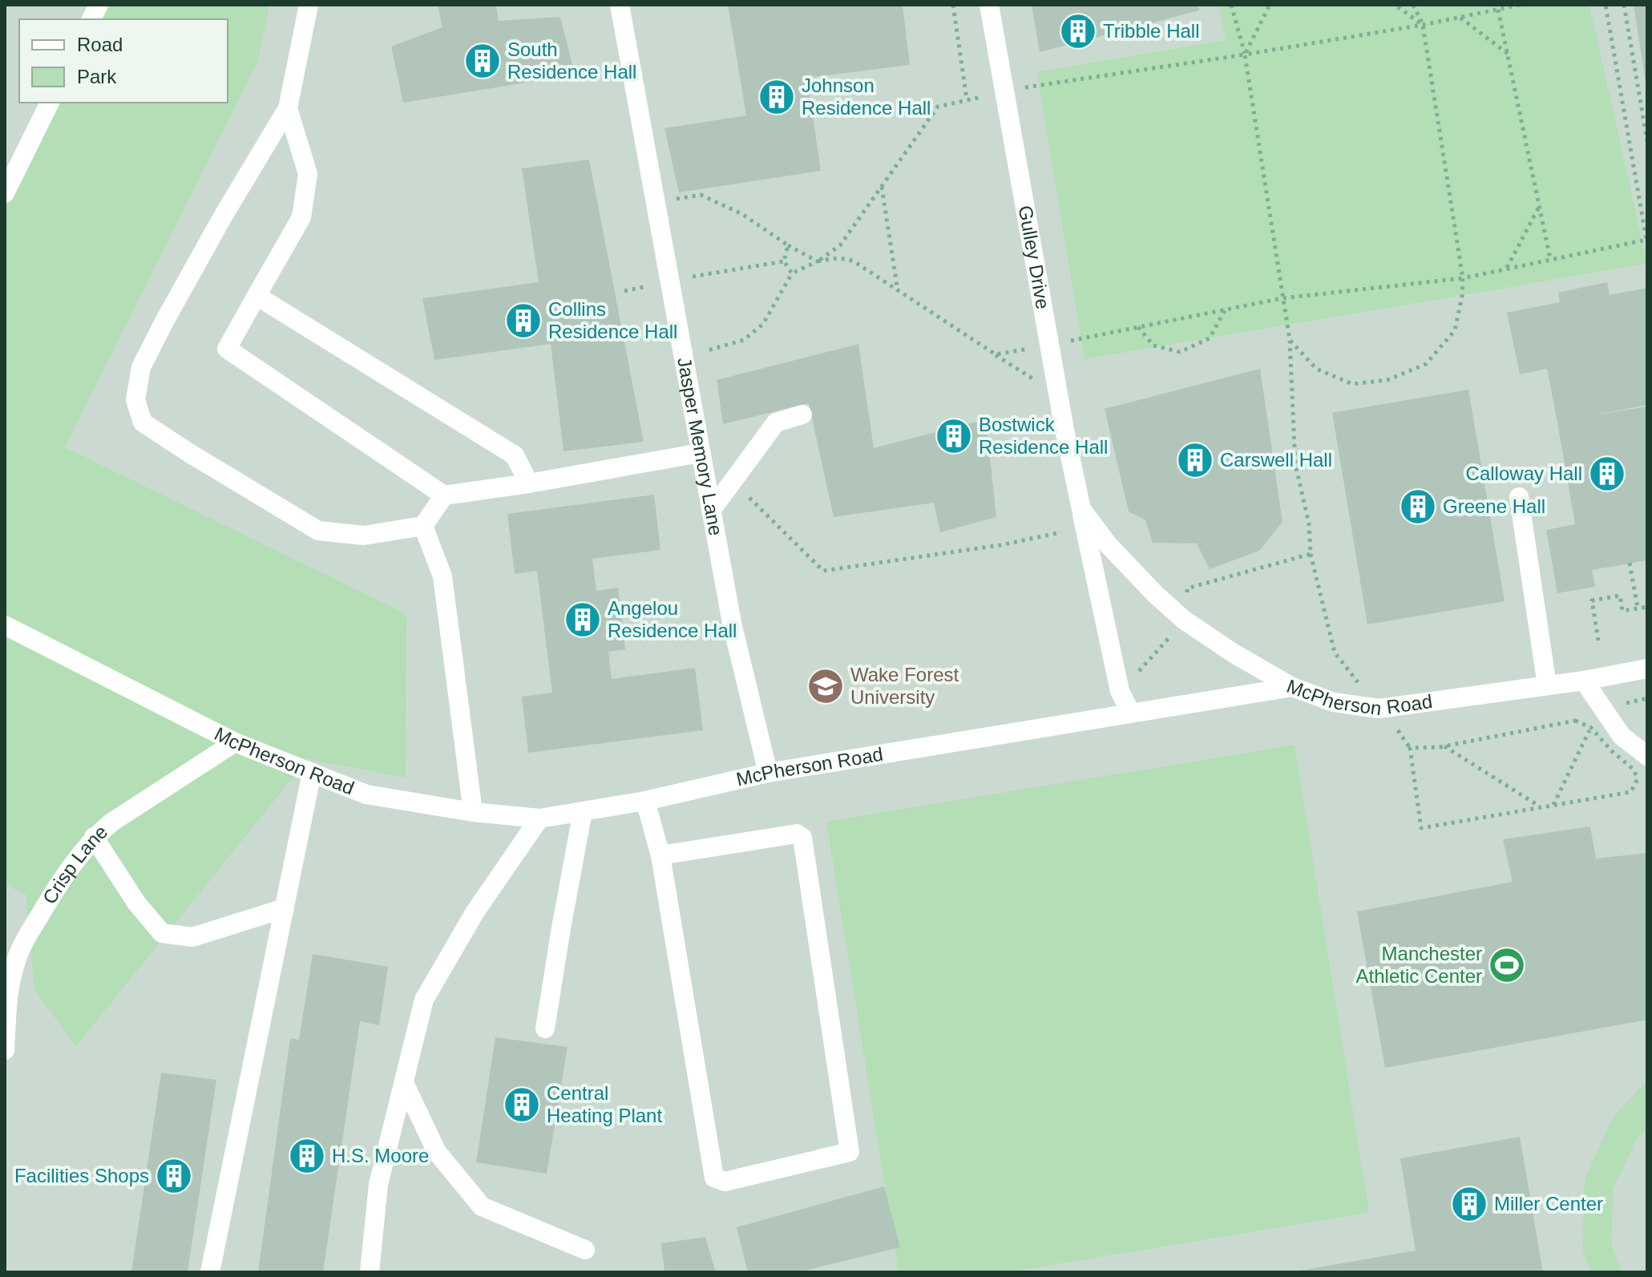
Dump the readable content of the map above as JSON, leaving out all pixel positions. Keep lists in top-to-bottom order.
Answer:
{
  "streets": {
    "street": [
      "Gulley Drive",
      "Jasper Memory Lane",
      "McPherson Road",
      "Crisp Lane"
    ]
  },
  "crossings": [
    ["Gulley Drive", "McPherson Road"],
    ["Jasper Memory Lane", "McPherson Road"],
    ["McPherson Road", "Crisp Lane"]
  ],
  "places": {
    "building": [
      "Tribble Hall",
      "South Residence Hall",
      "Johnson Residence Hall",
      "Collins Residence Hall",
      "Bostwick Residence Hall",
      "Carswell Hall",
      "Calloway Hall",
      "Greene Hall",
      "Angelou Residence Hall",
      "Central Heating Plant",
      "H.S. Moore",
      "Facilities Shops",
      "Miller Center"
    ],
    "school or university": ["Wake Forest University"],
    "sports": ["Manchester Athletic Center"]
  },
  "legend": ["Road", "Park"]
}
